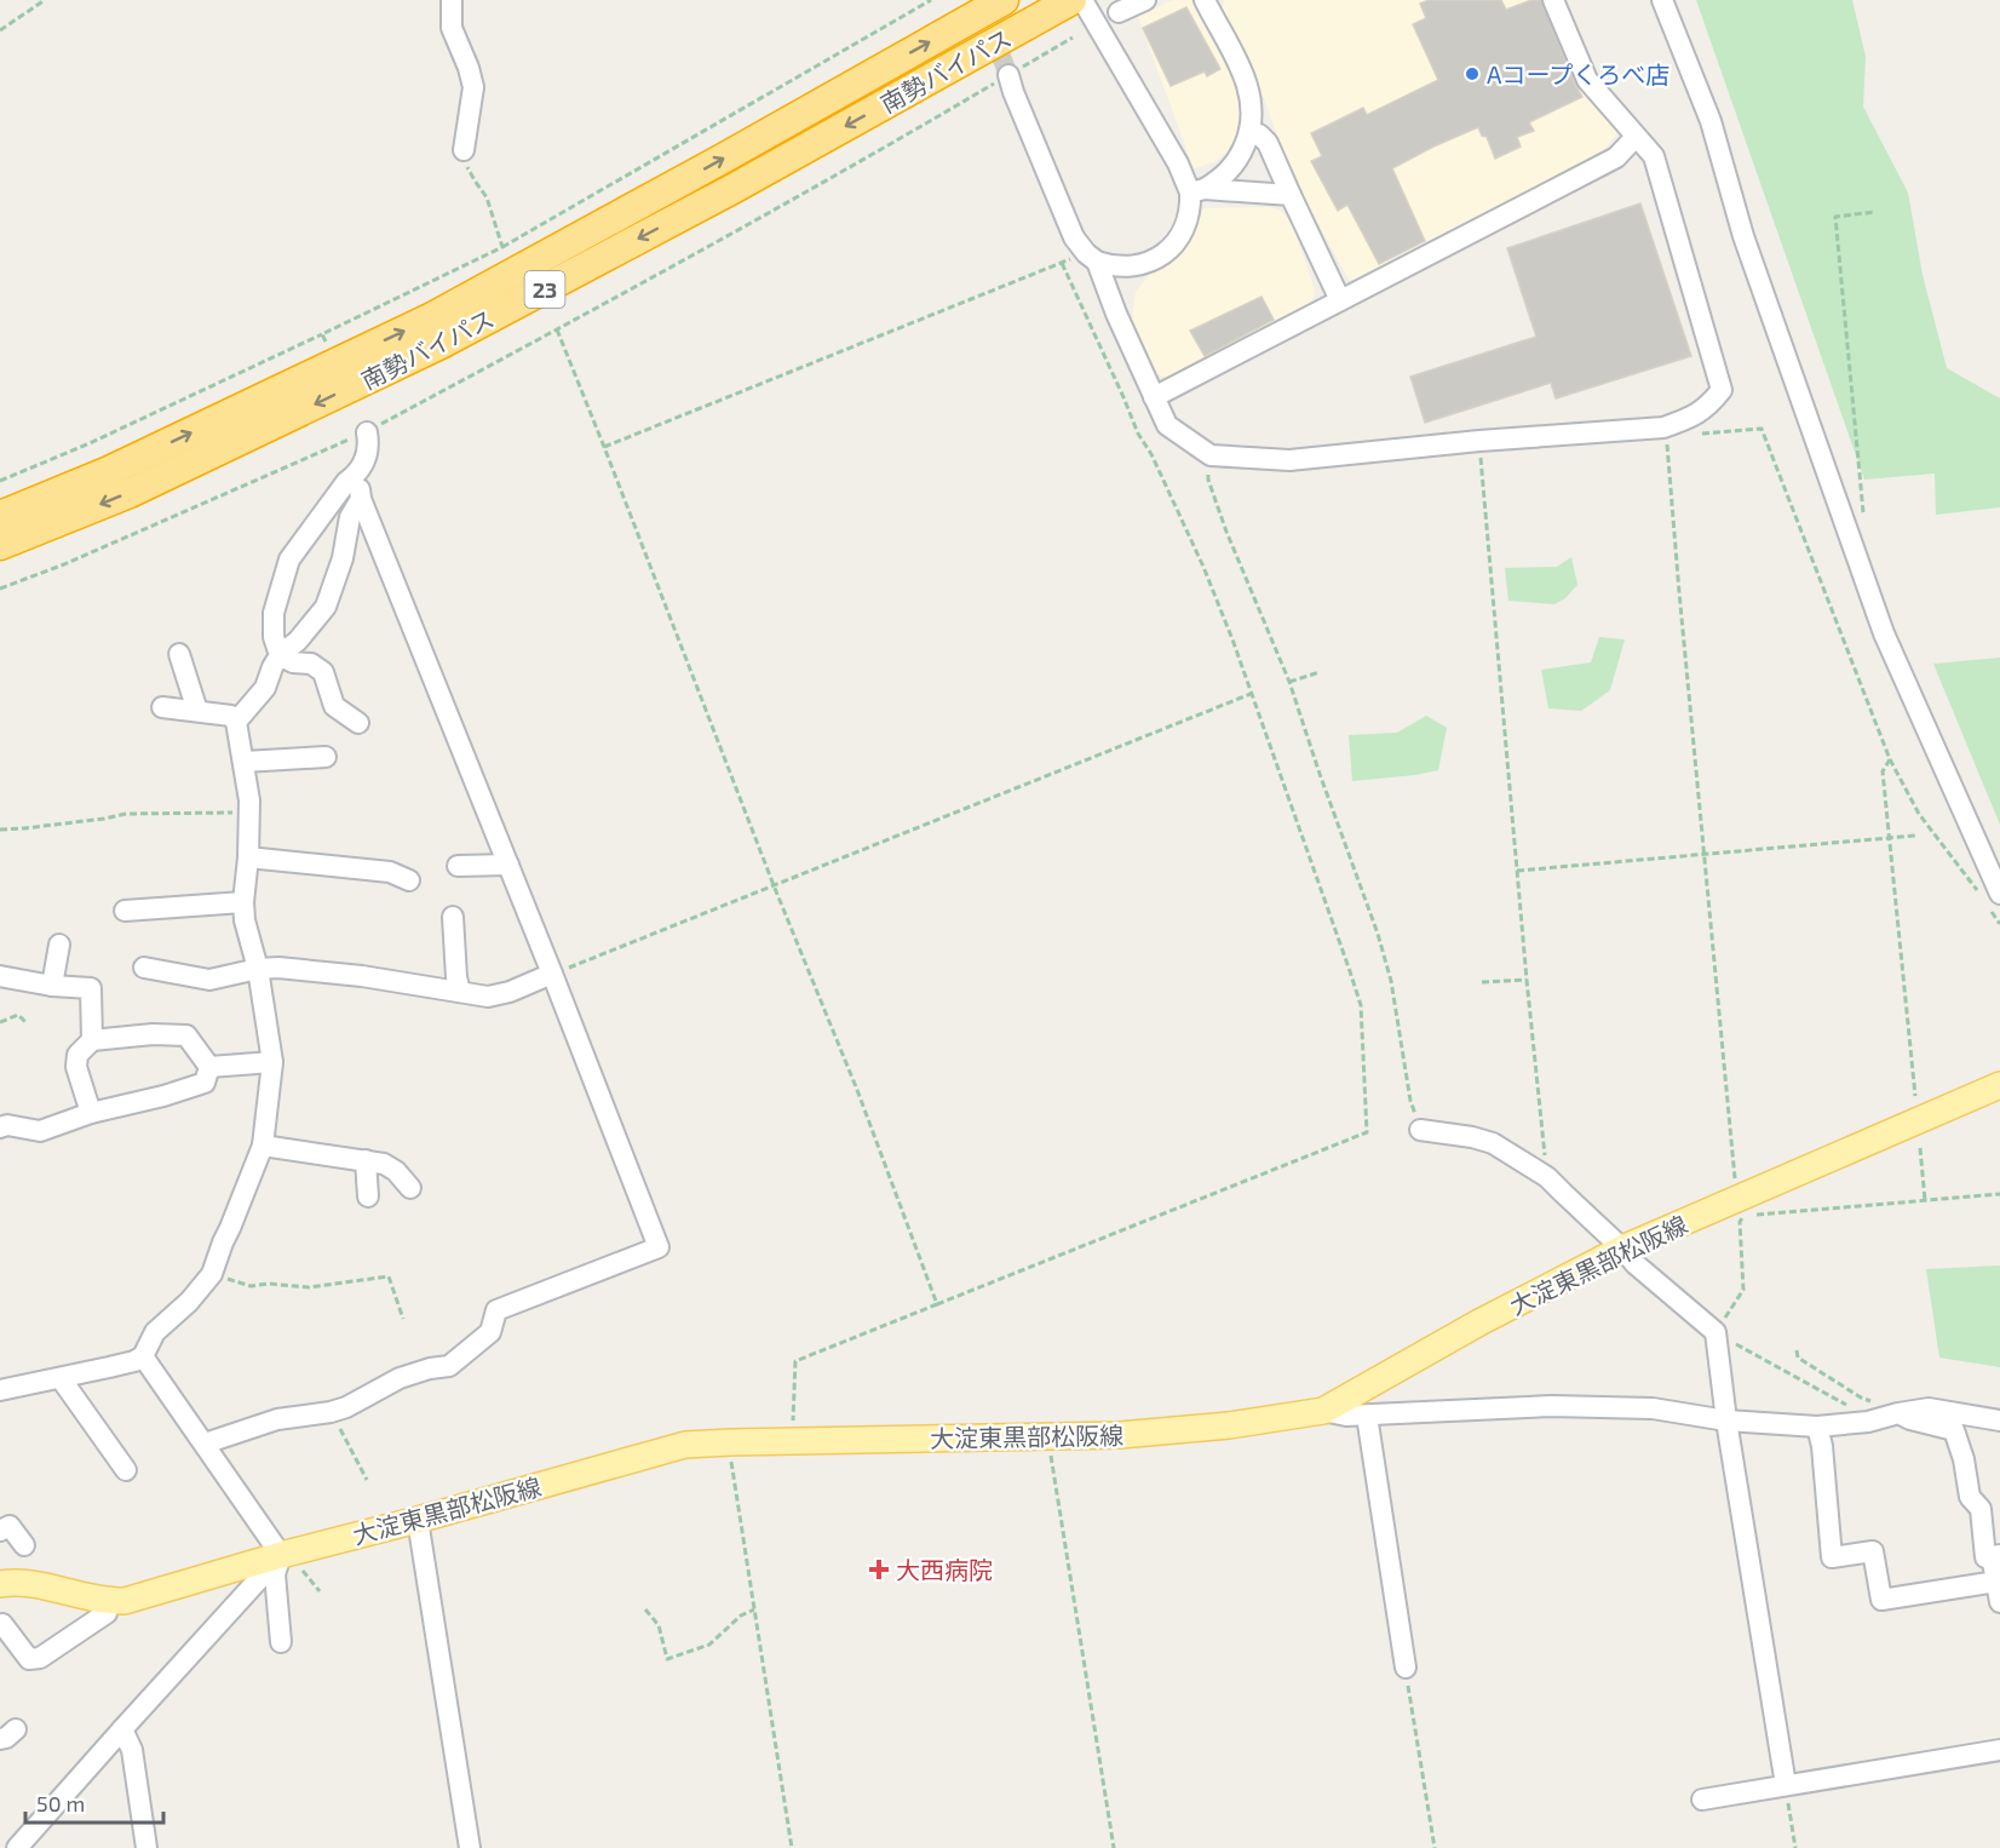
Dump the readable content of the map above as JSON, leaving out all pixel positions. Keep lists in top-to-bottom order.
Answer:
{
  "streets": {
    "highway": ["南勢バイパス", "23"],
    "main road": ["大淀東黒部松阪線"]
  },
  "places": {
    "other": ["Aコープくろべ店"],
    "health": ["大西病院"]
  },
  "scale_bar": "50 m"
}
